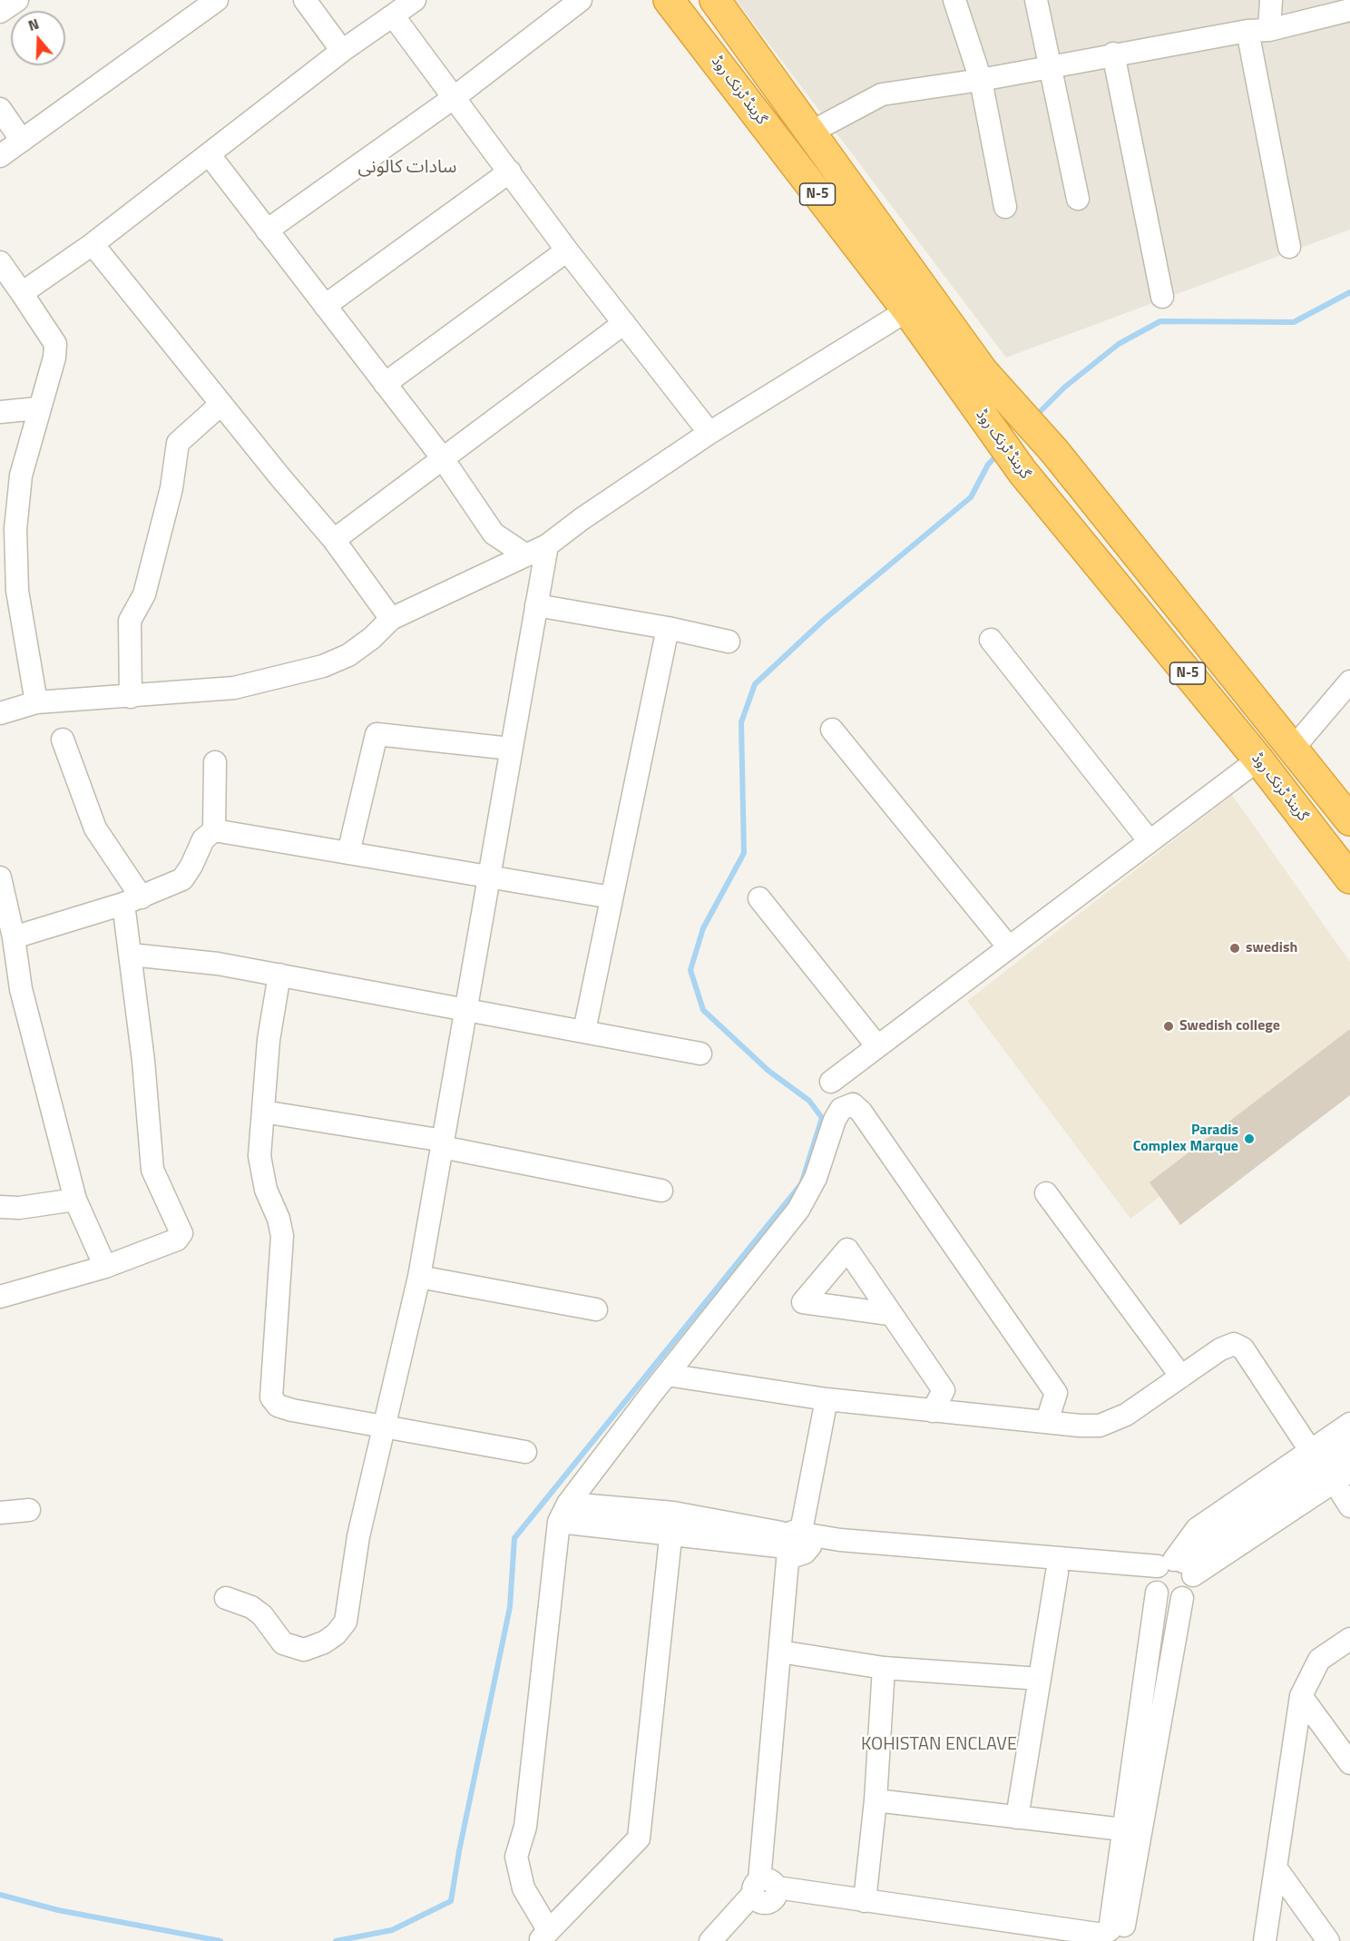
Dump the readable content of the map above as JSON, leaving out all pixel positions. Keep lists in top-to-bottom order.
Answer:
{
  "streets": {
    "highway": ["گرینڈ ٹرنک روڈ", "N-5"]
  },
  "districts": ["سادات کالونی", "KOHISTAN ENCLAVE"],
  "places": ["swedish", "Swedish college", "Paradis Complex Marque"],
  "north": "top"
}
